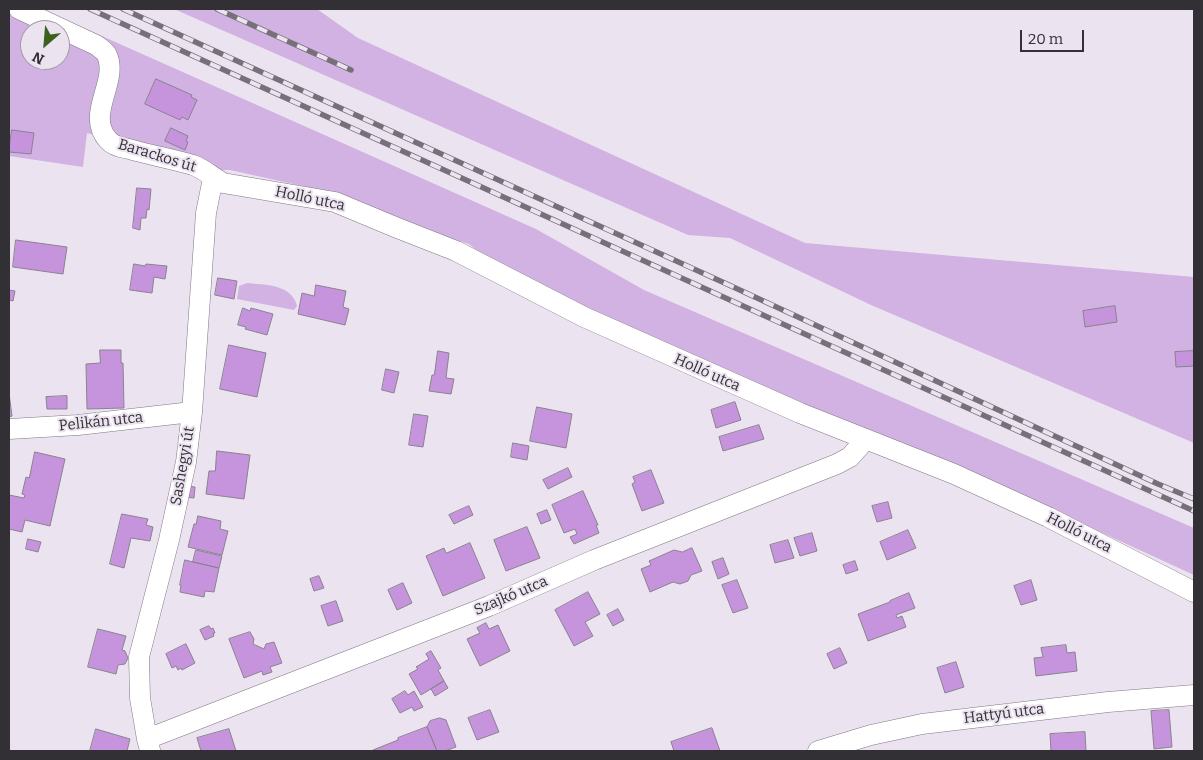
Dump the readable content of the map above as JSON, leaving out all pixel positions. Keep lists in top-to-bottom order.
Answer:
{
  "streets": {
    "street": [
      "Barackos út",
      "Holló utca",
      "Pelikán utca",
      "Sashegyi út",
      "Szajkó utca",
      "Hattyú utca"
    ]
  },
  "crossings": [
    ["Barackos út", "Holló utca"],
    ["Barackos út", "Sashegyi út"],
    ["Holló utca", "Sashegyi út"],
    ["Holló utca", "Szajkó utca"],
    ["Pelikán utca", "Sashegyi út"],
    ["Sashegyi út", "Szajkó utca"]
  ],
  "scale_bar": "20 m",
  "north": "bottom left"
}
